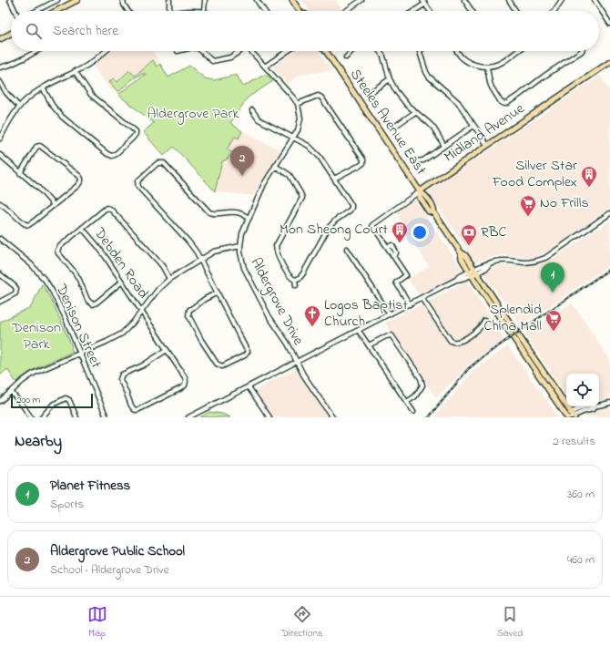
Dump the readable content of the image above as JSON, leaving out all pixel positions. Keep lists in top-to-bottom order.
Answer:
{
  "streets": {
    "main road": ["Steeles Avenue East", "Midland Avenue"],
    "street": ["Debden Road", "Aldergrove Drive", "Denison Street"]
  },
  "crossings": [
    ["Steeles Avenue East", "Midland Avenue"]
  ],
  "parks": ["Aldergrove Park", "Denison Park"],
  "places": {
    "building": ["Silver Star Food Complex", "Mon Sheong Court"],
    "supermarket": ["No Frills", "Splendid China Mall"],
    "bank": ["RBC"],
    "church": ["Logos Baptist Church"]
  },
  "scale_bar": "200 m",
  "page": {
    "search": "Search here",
    "pins": ["2", "1"],
    "scale": "200 m",
    "heading": ["Nearby", "2 results"],
    "list": [
      {
        "mark": "1",
        "name": "Planet Fitness",
        "note": "Sports",
        "value": "360 m"
      },
      {
        "mark": "2",
        "name": "Aldergrove Public School",
        "note": "School · Aldergrove Drive",
        "value": "460 m"
      }
    ],
    "nav": ["Map", "Directions", "Saved"]
  }
}
